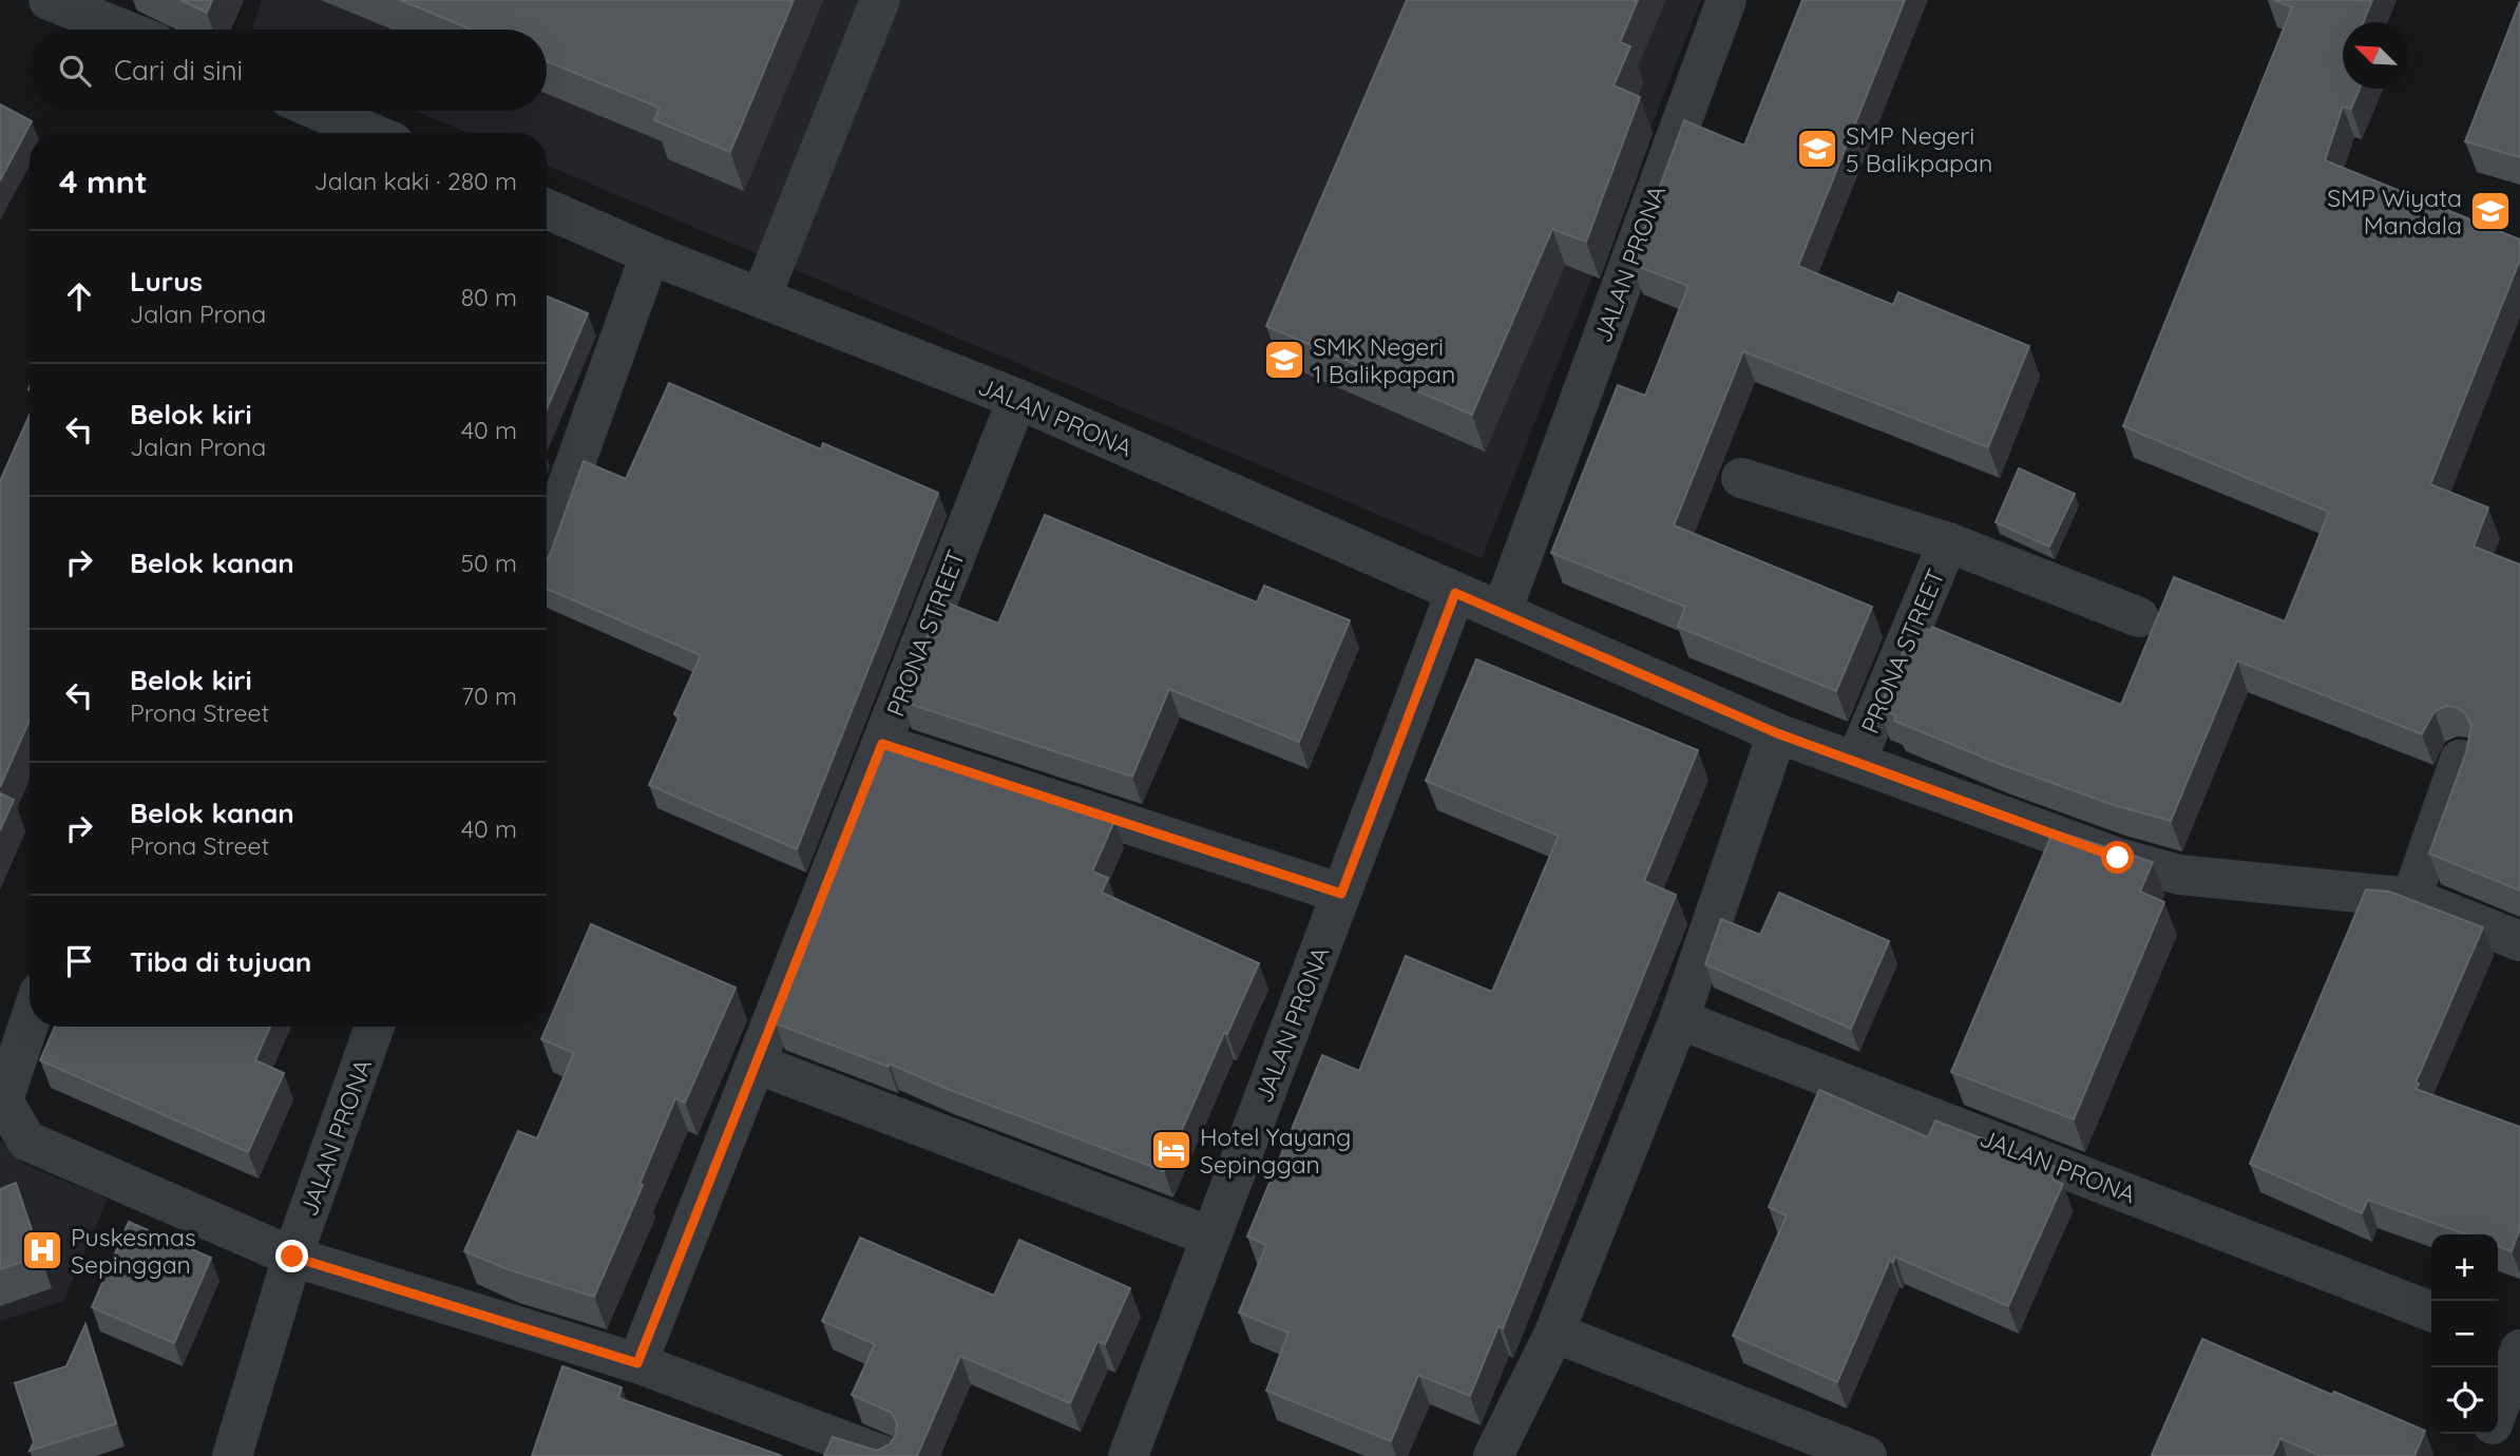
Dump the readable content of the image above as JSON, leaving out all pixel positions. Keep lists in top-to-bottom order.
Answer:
{
  "streets": {
    "street": ["JALAN PRONA", "PRONA STREET"]
  },
  "crossings": [
    ["JALAN PRONA", "PRONA STREET"]
  ],
  "places": {
    "school or university": ["SMP Negeri 5 Balikpapan", "SMP Wiyata Mandala", "SMK Negeri 1 Balikpapan"],
    "hotel": ["Hotel Yayang Sepinggan"],
    "hospital": ["Puskesmas Sepinggan"]
  },
  "north": "top left",
  "page": {
    "search": "Cari di sini",
    "heading": ["4 mnt", "Jalan kaki · 280 m"],
    "list": [
      ["Lurus", "Jalan Prona", "80 m"],
      ["Belok kiri", "Jalan Prona", "40 m"],
      ["Belok kanan", "50 m"],
      ["Belok kiri", "Prona Street", "70 m"],
      ["Belok kanan", "Prona Street", "40 m"],
      "Tiba di tujuan"
    ],
    "map_buttons": ["+", "−"]
  }
}
